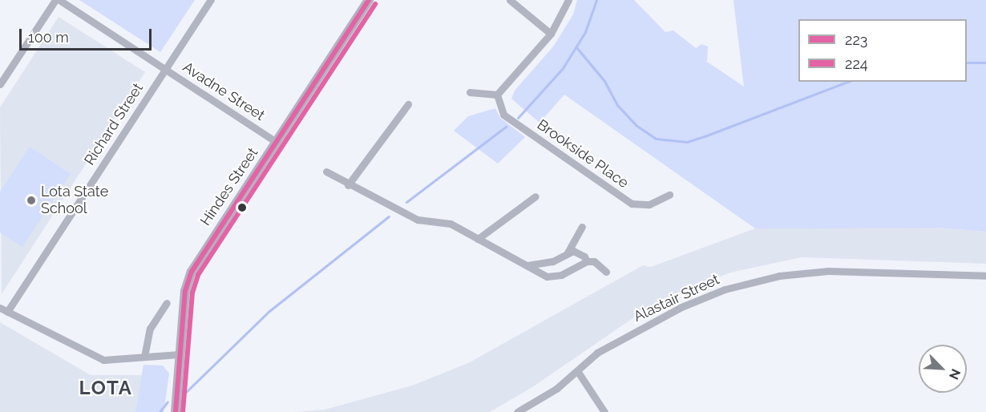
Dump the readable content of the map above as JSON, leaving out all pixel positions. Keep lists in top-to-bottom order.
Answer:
{
  "streets": {
    "street": [
      "Avadne Street",
      "Richard Street",
      "Brookside Place",
      "Hindes Street",
      "Alastair Street"
    ]
  },
  "crossings": [
    ["Avadne Street", "Richard Street"],
    ["Avadne Street", "Hindes Street"]
  ],
  "districts": ["LOTA"],
  "places": ["Lota State School"],
  "lines": ["transit line 223", "transit line 224"],
  "legend": ["223", "224"],
  "scale_bar": "100 m",
  "north": "bottom right"
}
